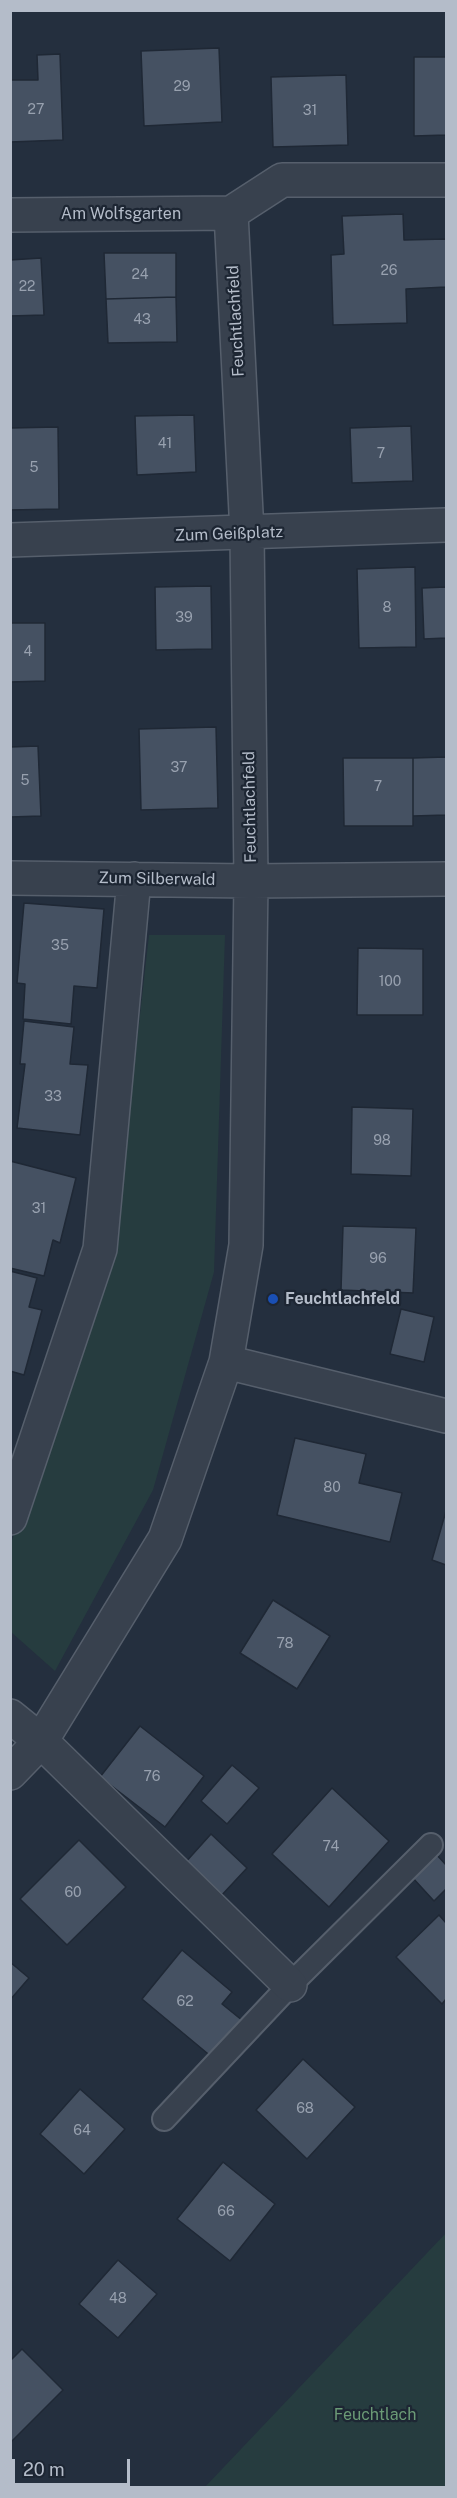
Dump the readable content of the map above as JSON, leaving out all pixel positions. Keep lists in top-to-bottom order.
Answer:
{
  "streets": {
    "street": [
      "Am Wolfsgarten",
      "Feuchtlachfeld",
      "Zum Geißplatz",
      "Zum Silberwald"
    ]
  },
  "crossings": [
    ["Am Wolfsgarten", "Feuchtlachfeld"],
    ["Feuchtlachfeld", "Zum Geißplatz"],
    ["Feuchtlachfeld", "Zum Silberwald"]
  ],
  "parks": ["Feuchtlach"],
  "places": ["Feuchtlachfeld"],
  "house_numbers": [
    "29",
    "27",
    "31",
    "26",
    "24",
    "22",
    "43",
    "41",
    "7",
    "5",
    "8",
    "39",
    "4",
    "37",
    "5",
    "7",
    "35",
    "100",
    "33",
    "98",
    "31",
    "96",
    "80",
    "78",
    "76",
    "74",
    "60",
    "62",
    "68",
    "64",
    "66",
    "48"
  ],
  "scale_bar": "20 m"
}
